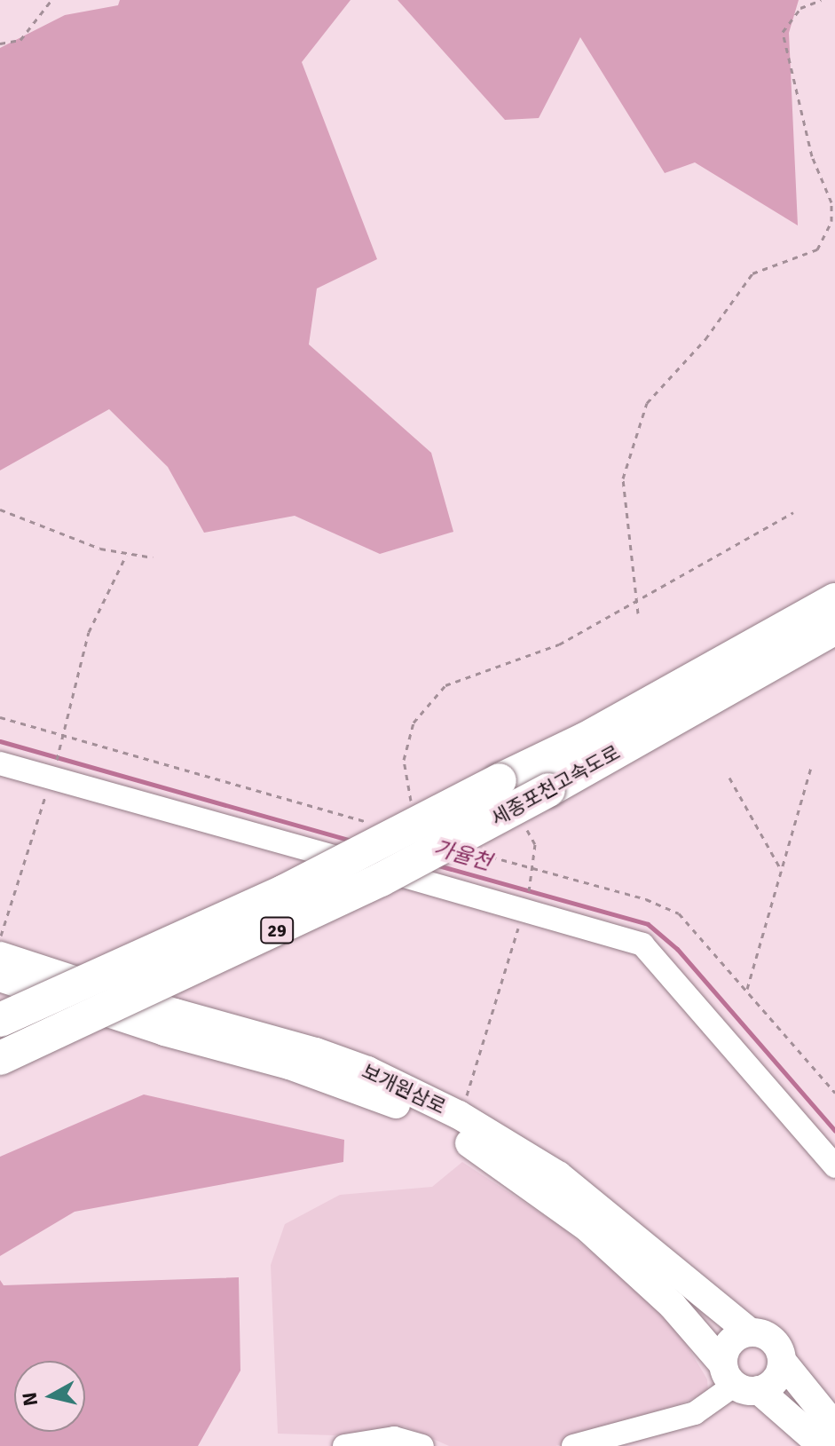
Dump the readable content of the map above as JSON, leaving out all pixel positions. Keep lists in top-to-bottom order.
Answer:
{
  "streets": {
    "highway": ["세종포천고속도로", "29"],
    "main road": ["보개원삼로"]
  },
  "water": ["가율천"],
  "north": "left"
}
